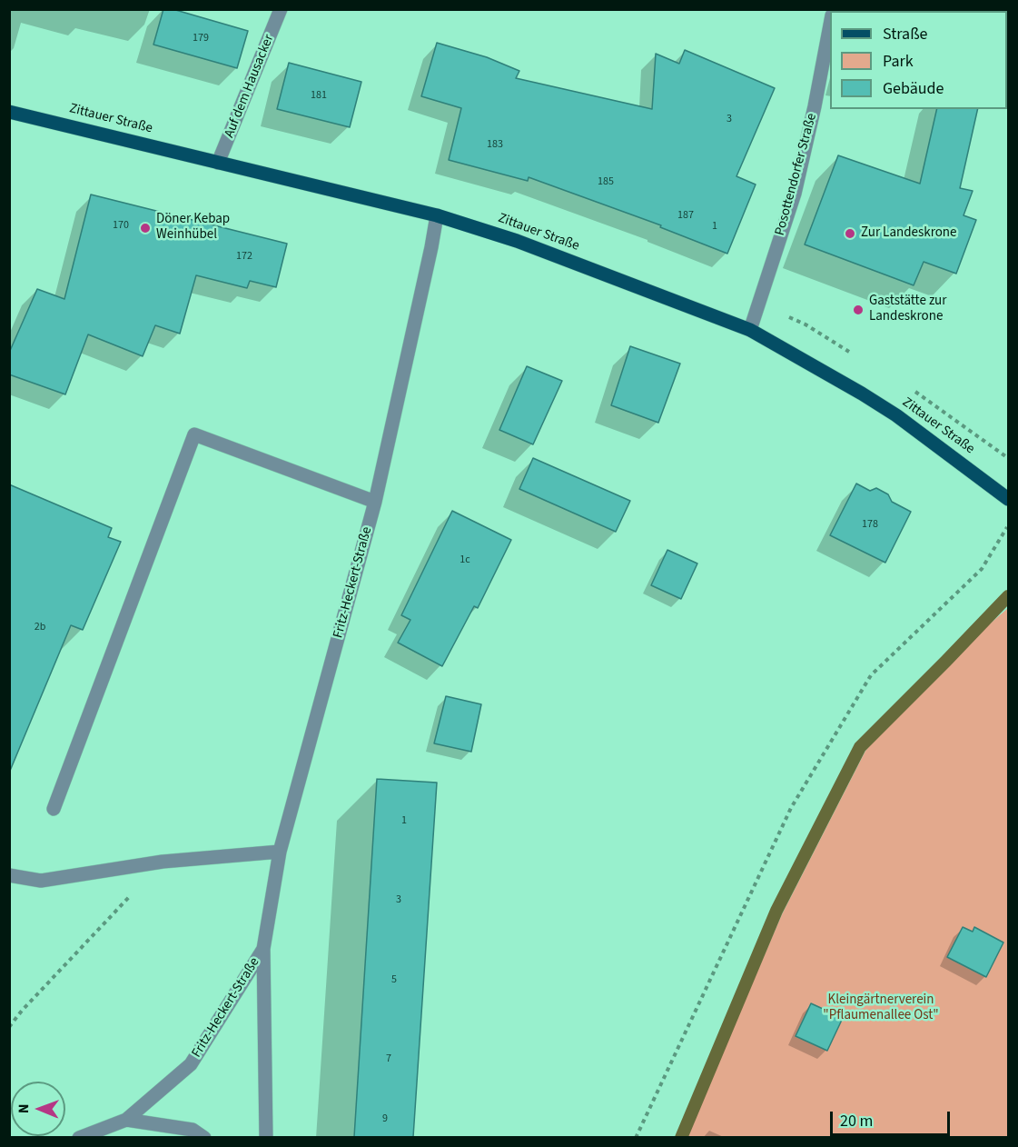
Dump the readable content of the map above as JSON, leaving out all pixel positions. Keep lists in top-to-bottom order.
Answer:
{
  "streets": {
    "main road": ["Zittauer Straße"],
    "street": ["Auf dem Hausacker", "Posottendorfer Straße", "Fritz-Heckert-Straße"]
  },
  "crossings": [
    ["Auf dem Hausacker", "Zittauer Straße"],
    ["Zittauer Straße", "Posottendorfer Straße"],
    ["Zittauer Straße", "Fritz-Heckert-Straße"]
  ],
  "parks": ["Kleingärtnerverein \"Pflaumenallee Ost\""],
  "places": ["Döner Kebap Weinhübel", "Zur Landeskrone", "Gaststätte zur Landeskrone"],
  "house_numbers": [
    "179",
    "181",
    "3",
    "183",
    "185",
    "187",
    "170",
    "1",
    "172",
    "178",
    "1c",
    "2b",
    "1",
    "3",
    "5",
    "7",
    "9"
  ],
  "legend": ["Straße", "Park", "Gebäude"],
  "scale_bar": "20 m",
  "north": "left"
}
